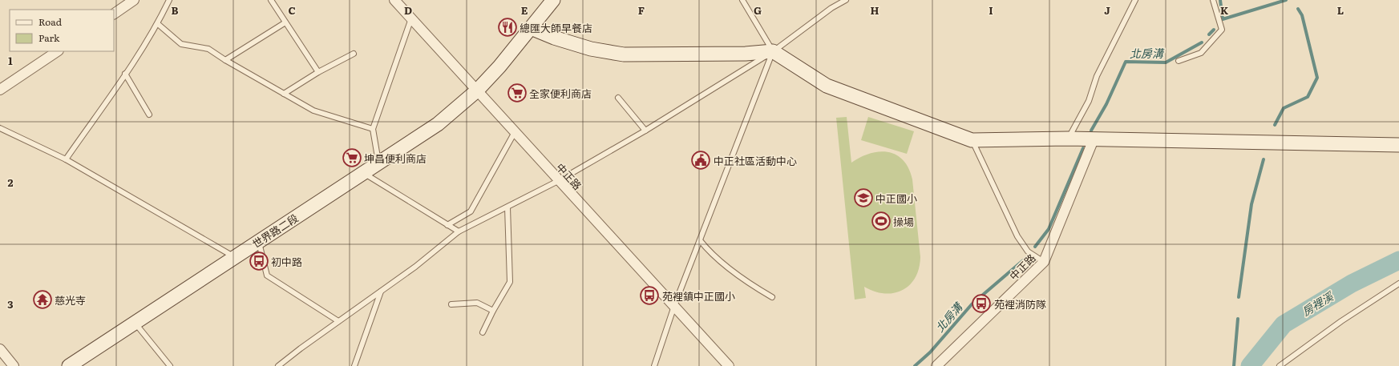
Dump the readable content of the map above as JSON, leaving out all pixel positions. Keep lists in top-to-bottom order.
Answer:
{
  "streets": {
    "street": ["中正路", "世界路二段"]
  },
  "crossings": [
    ["中正路", "世界路二段"]
  ],
  "water": ["北房溝", "房裡溪"],
  "places": {
    "restaurant": ["總匯大師早餐店"],
    "supermarket": ["全家便利商店", "坤昌便利商店"],
    "public building": ["中正社區活動中心"],
    "school or university": ["中正國小"],
    "sports": ["操場"],
    "bus stop": ["初中路", "苑裡鎮中正國小", "苑裡消防隊"],
    "temple": ["慈光寺"]
  },
  "legend": ["Road", "Park"],
  "grid": {
    "columns": [
      "B",
      "C",
      "D",
      "E",
      "F",
      "G",
      "H",
      "I",
      "J",
      "K",
      "L"
    ],
    "rows": ["1", "2", "3"]
  }
}
